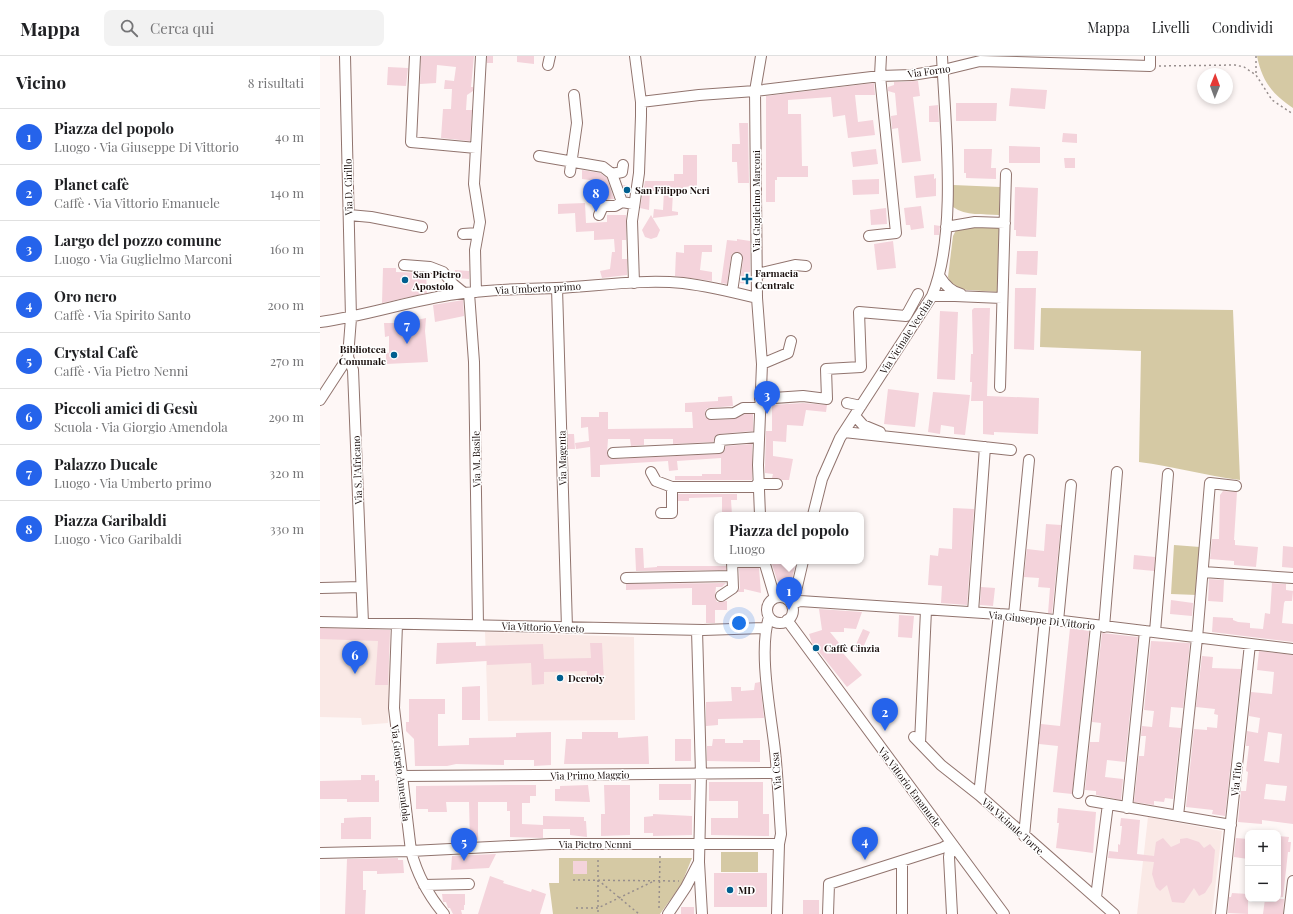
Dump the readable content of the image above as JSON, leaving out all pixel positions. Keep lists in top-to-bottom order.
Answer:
{
  "streets": {
    "street": [
      "Via Forno",
      "Via D. Cirillo",
      "Via Guglielmo Marconi",
      "Via Umberto primo",
      "Via Vicinale Vecchia",
      "Via Magenta",
      "Via M. Basile",
      "Via S. l'Africano",
      "Via Giuseppe Di Vittorio",
      "Via Vittorio Veneto",
      "Via Cesa",
      "Via Giorgio Amendola",
      "Via Primo Maggio",
      "Via Tito",
      "Via Vittorio Emanuele",
      "Via Vicinale Torre",
      "Via Pietro Nenni"
    ]
  },
  "crossings": [
    ["Via Forno", "Via Guglielmo Marconi"],
    ["Via Forno", "Via Vicinale Vecchia"],
    ["Via D. Cirillo", "Via Umberto primo"],
    ["Via D. Cirillo", "Via S. l'Africano"],
    ["Via Guglielmo Marconi", "Via Umberto primo"],
    ["Via Umberto primo", "Via Magenta"],
    ["Via Umberto primo", "Via M. Basile"],
    ["Via Umberto primo", "Via S. l'Africano"],
    ["Via Magenta", "Via Vittorio Veneto"],
    ["Via M. Basile", "Via Vittorio Veneto"],
    ["Via S. l'Africano", "Via Vittorio Veneto"],
    ["Via Giuseppe Di Vittorio", "Via Tito"],
    ["Via Giuseppe Di Vittorio", "Via Vittorio Emanuele"],
    ["Via Giuseppe Di Vittorio", "Via Vicinale Torre"],
    ["Via Vittorio Veneto", "Via Cesa"],
    ["Via Vittorio Veneto", "Via Giorgio Amendola"],
    ["Via Cesa", "Via Primo Maggio"],
    ["Via Cesa", "Via Pietro Nenni"],
    ["Via Giorgio Amendola", "Via Primo Maggio"],
    ["Via Giorgio Amendola", "Via Pietro Nenni"]
  ],
  "places": {
    "other": [
      "San Filippo Neri",
      "San Pietro Apostolo",
      "Biblioteca Comunale",
      "Caffè Cinzia",
      "Decroly",
      "MD"
    ],
    "health": ["Farmacia Centrale"]
  },
  "north": "top",
  "page": {
    "header": "Mappa",
    "search": "Cerca qui",
    "nav": ["Mappa", "Livelli", "Condividi"],
    "heading": ["Vicino", "8 risultati"],
    "list": [
      {
        "mark": "1",
        "name": "Piazza del popolo",
        "note": "Luogo · Via Giuseppe Di Vittorio",
        "value": "40 m"
      },
      {
        "mark": "2",
        "name": "Planet cafè",
        "note": "Caffè · Via Vittorio Emanuele",
        "value": "140 m"
      },
      {
        "mark": "3",
        "name": "Largo del pozzo comune",
        "note": "Luogo · Via Guglielmo Marconi",
        "value": "160 m"
      },
      {
        "mark": "4",
        "name": "Oro nero",
        "note": "Caffè · Via Spirito Santo",
        "value": "200 m"
      },
      {
        "mark": "5",
        "name": "Crystal Cafè",
        "note": "Caffè · Via Pietro Nenni",
        "value": "270 m"
      },
      {
        "mark": "6",
        "name": "Piccoli amici di Gesù",
        "note": "Scuola · Via Giorgio Amendola",
        "value": "290 m"
      },
      {
        "mark": "7",
        "name": "Palazzo Ducale",
        "note": "Luogo · Via Umberto primo",
        "value": "320 m"
      },
      {
        "mark": "8",
        "name": "Piazza Garibaldi",
        "note": "Luogo · Vico Garibaldi",
        "value": "330 m"
      }
    ],
    "pins": [
      "8",
      "7",
      "3",
      "1",
      "6",
      "2",
      "4",
      "5"
    ],
    "popup": ["Piazza del popolo", "Luogo"],
    "map_buttons": ["+", "−"]
  }
}
